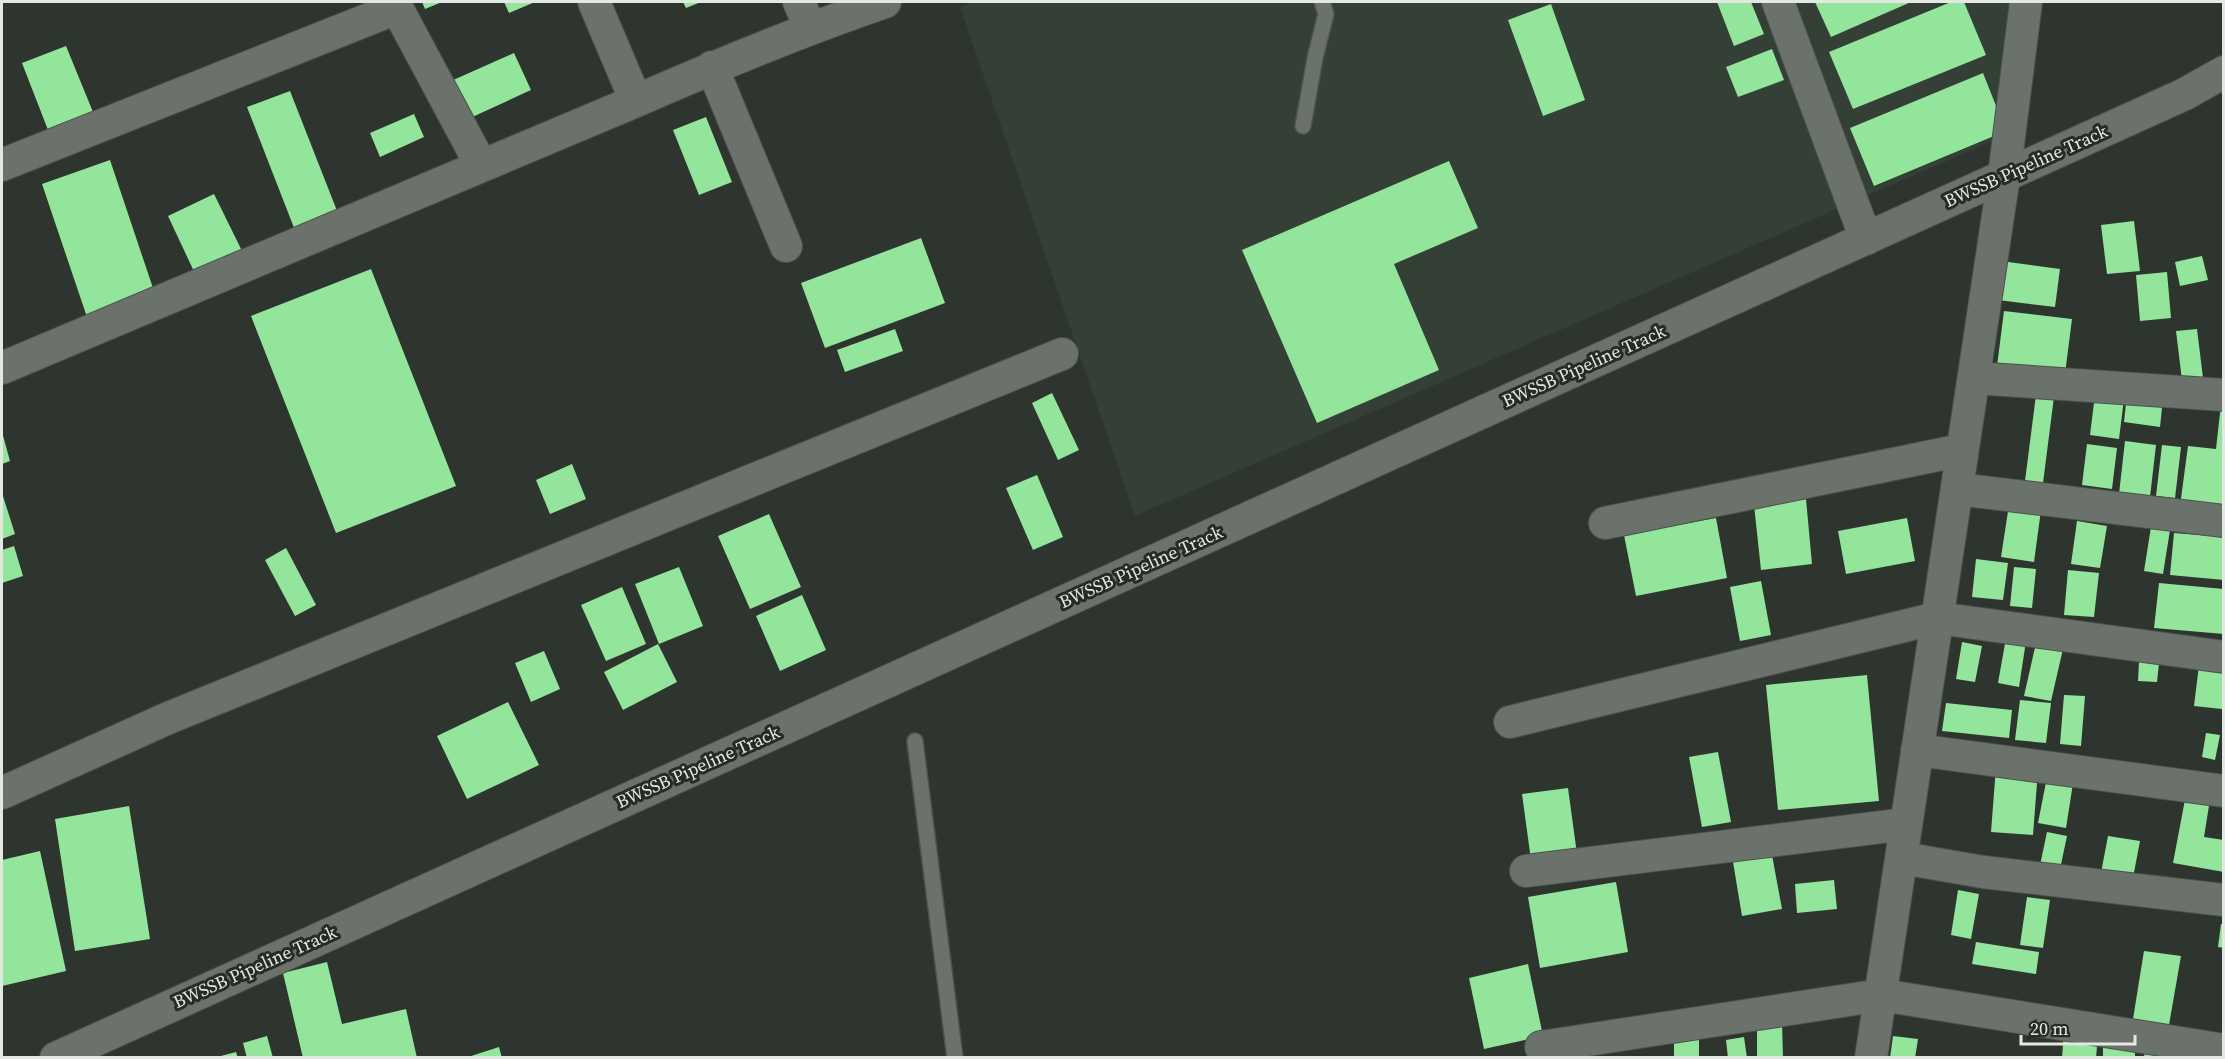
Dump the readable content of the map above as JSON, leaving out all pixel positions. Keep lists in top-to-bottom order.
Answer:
{
  "streets": {
    "street": ["BWSSB Pipeline Track"]
  },
  "scale_bar": "20 m"
}
